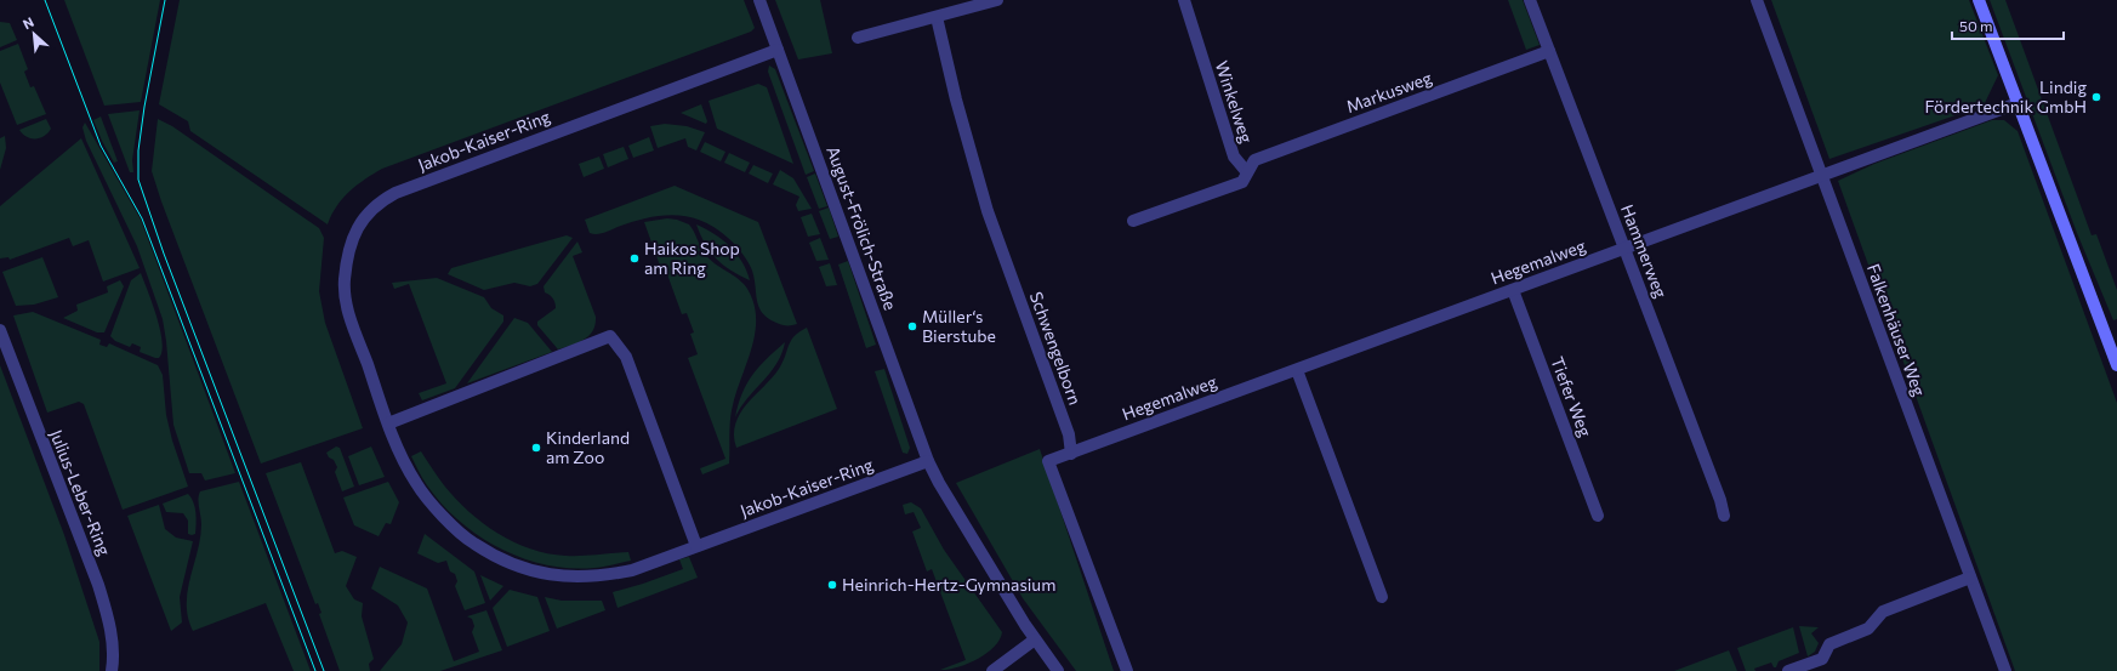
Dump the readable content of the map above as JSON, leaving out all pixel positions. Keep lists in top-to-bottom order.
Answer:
{
  "streets": {
    "street": [
      "Markusweg",
      "Winkelweg",
      "Jakob-Kaiser-Ring",
      "August-Frölich-Straße",
      "Hammerweg",
      "Hegemalweg",
      "Falkenhäuser Weg",
      "Schwengelborn",
      "Tiefer Weg",
      "Julius-Leber-Ring"
    ]
  },
  "crossings": [
    ["Markusweg", "Winkelweg"],
    ["Markusweg", "Hammerweg"],
    ["Jakob-Kaiser-Ring", "August-Frölich-Straße"],
    ["Hammerweg", "Hegemalweg"],
    ["Hegemalweg", "Falkenhäuser Weg"],
    ["Hegemalweg", "Schwengelborn"],
    ["Hegemalweg", "Tiefer Weg"]
  ],
  "places": [
    "Lindig Fördertechnik GmbH",
    "Haikos Shop am Ring",
    "Müller‘s Bierstube",
    "Kinderland am Zoo",
    "Heinrich-Hertz-Gymnasium"
  ],
  "scale_bar": "50 m",
  "north": "top left"
}
